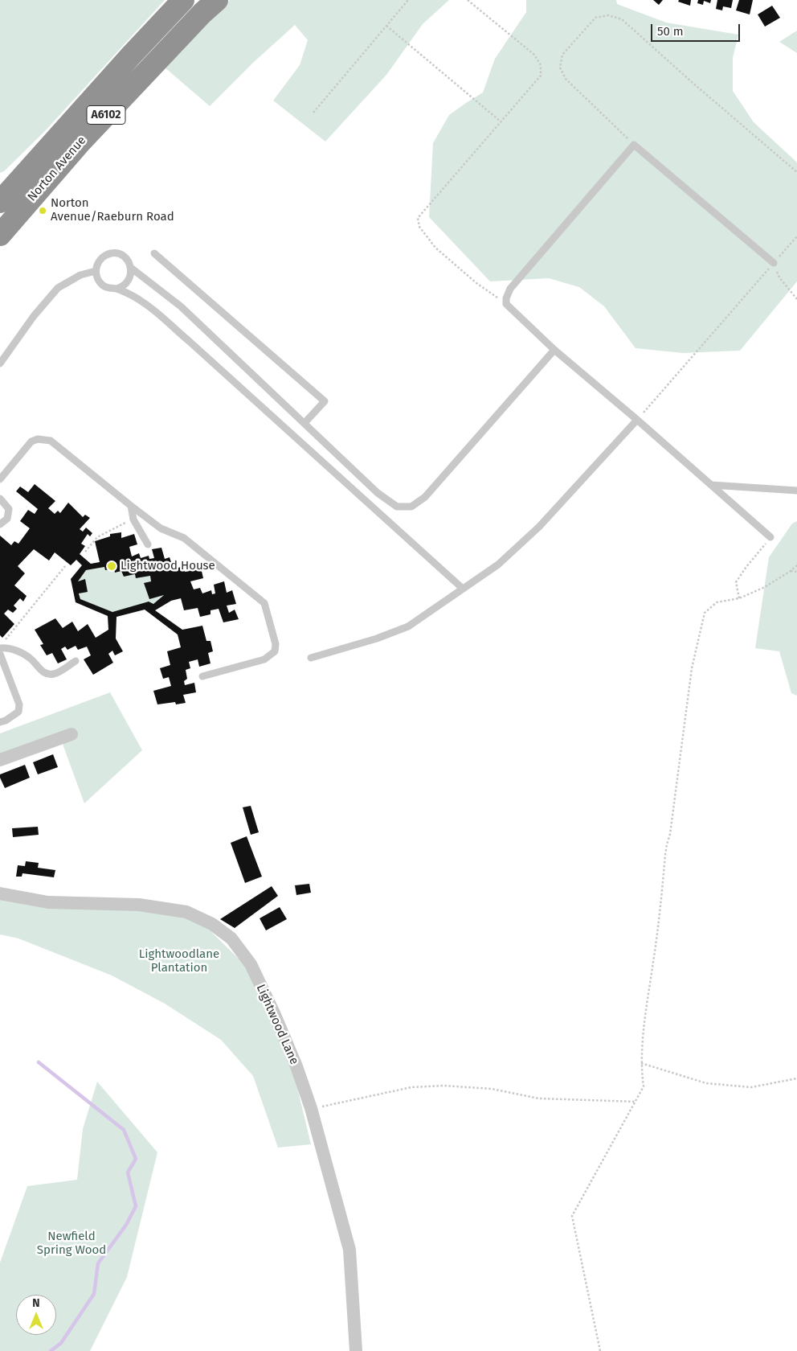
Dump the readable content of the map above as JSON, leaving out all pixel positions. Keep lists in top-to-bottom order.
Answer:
{
  "streets": {
    "highway": ["A6102", "Norton Avenue"],
    "street": ["Lightwood Lane"]
  },
  "parks": ["Lightwoodlane Plantation", "Newfield Spring Wood"],
  "places": ["Norton Avenue/Raeburn Road", "Lightwood House"],
  "scale_bar": "50 m",
  "north": "top"
}
